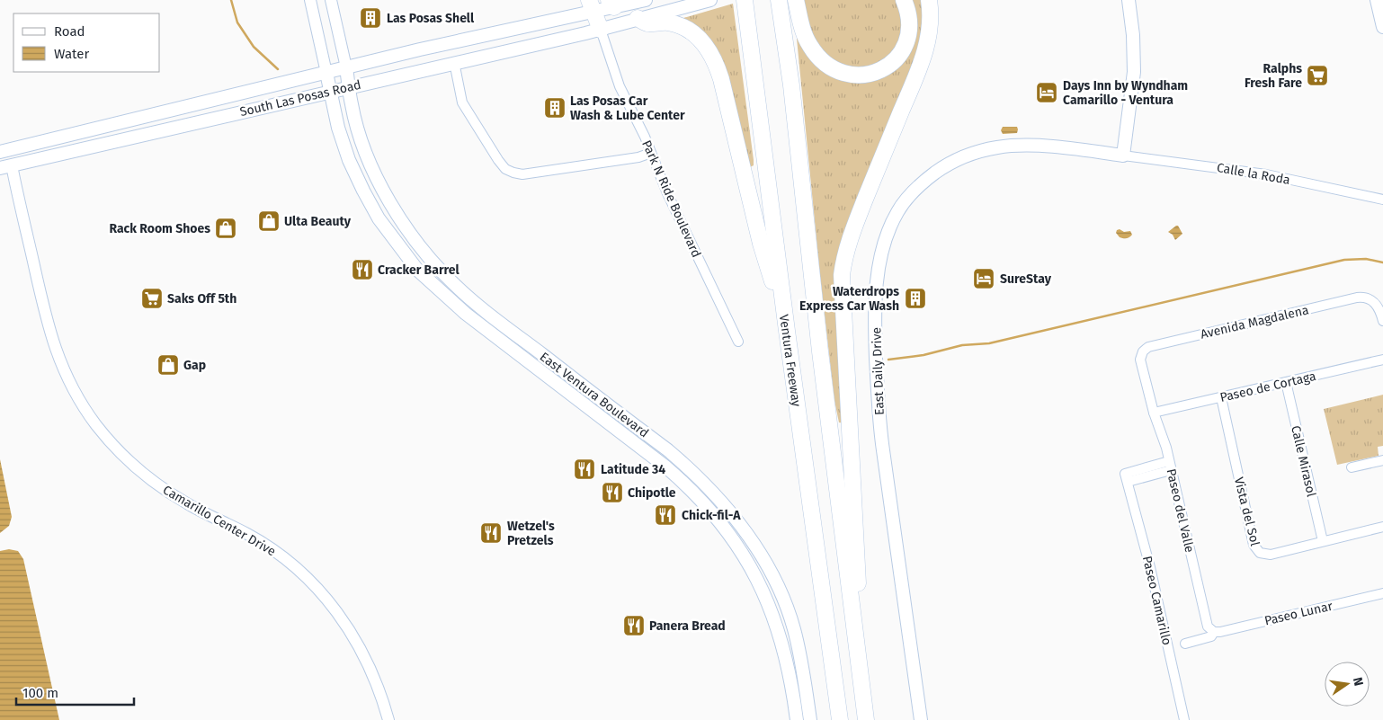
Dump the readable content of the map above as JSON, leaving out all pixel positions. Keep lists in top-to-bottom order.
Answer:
{
  "streets": {
    "highway": ["Ventura Freeway"],
    "main road": ["South Las Posas Road", "East Daily Drive", "East Ventura Boulevard"],
    "street": [
      "Calle la Roda",
      "Park N Ride Boulevard",
      "Avenida Magdalena",
      "Paseo de Cortaga",
      "Calle Mirasol",
      "Paseo del Valle",
      "Vista del Sol",
      "Camarillo Center Drive",
      "Paseo Camarillo",
      "Paseo Lunar"
    ]
  },
  "crossings": [
    ["South Las Posas Road", "Park N Ride Boulevard"],
    ["South Las Posas Road", "East Ventura Boulevard"],
    ["South Las Posas Road", "Camarillo Center Drive"],
    ["Calle la Roda", "East Daily Drive"],
    ["Avenida Magdalena", "Paseo del Valle"],
    ["Paseo de Cortaga", "Calle Mirasol"],
    ["Paseo de Cortaga", "Paseo del Valle"],
    ["Paseo de Cortaga", "Vista del Sol"],
    ["Calle Mirasol", "Vista del Sol"],
    ["Paseo del Valle", "Paseo Camarillo"],
    ["Paseo del Valle", "Paseo Lunar"]
  ],
  "places": {
    "building": ["Las Posas Shell", "Las Posas Car Wash & Lube Center", "Waterdrops Express Car Wash"],
    "supermarket": ["Ralphs Fresh Fare", "Saks Off 5th"],
    "hotel": ["Days Inn by Wyndham Camarillo - Ventura", "SureStay"],
    "shop": ["Ulta Beauty", "Rack Room Shoes", "Gap"],
    "restaurant": [
      "Cracker Barrel",
      "Latitude 34",
      "Chipotle",
      "Chick-fil-A",
      "Wetzel's Pretzels",
      "Panera Bread"
    ]
  },
  "legend": ["Road", "Water"],
  "scale_bar": "100 m",
  "north": "right"
}
